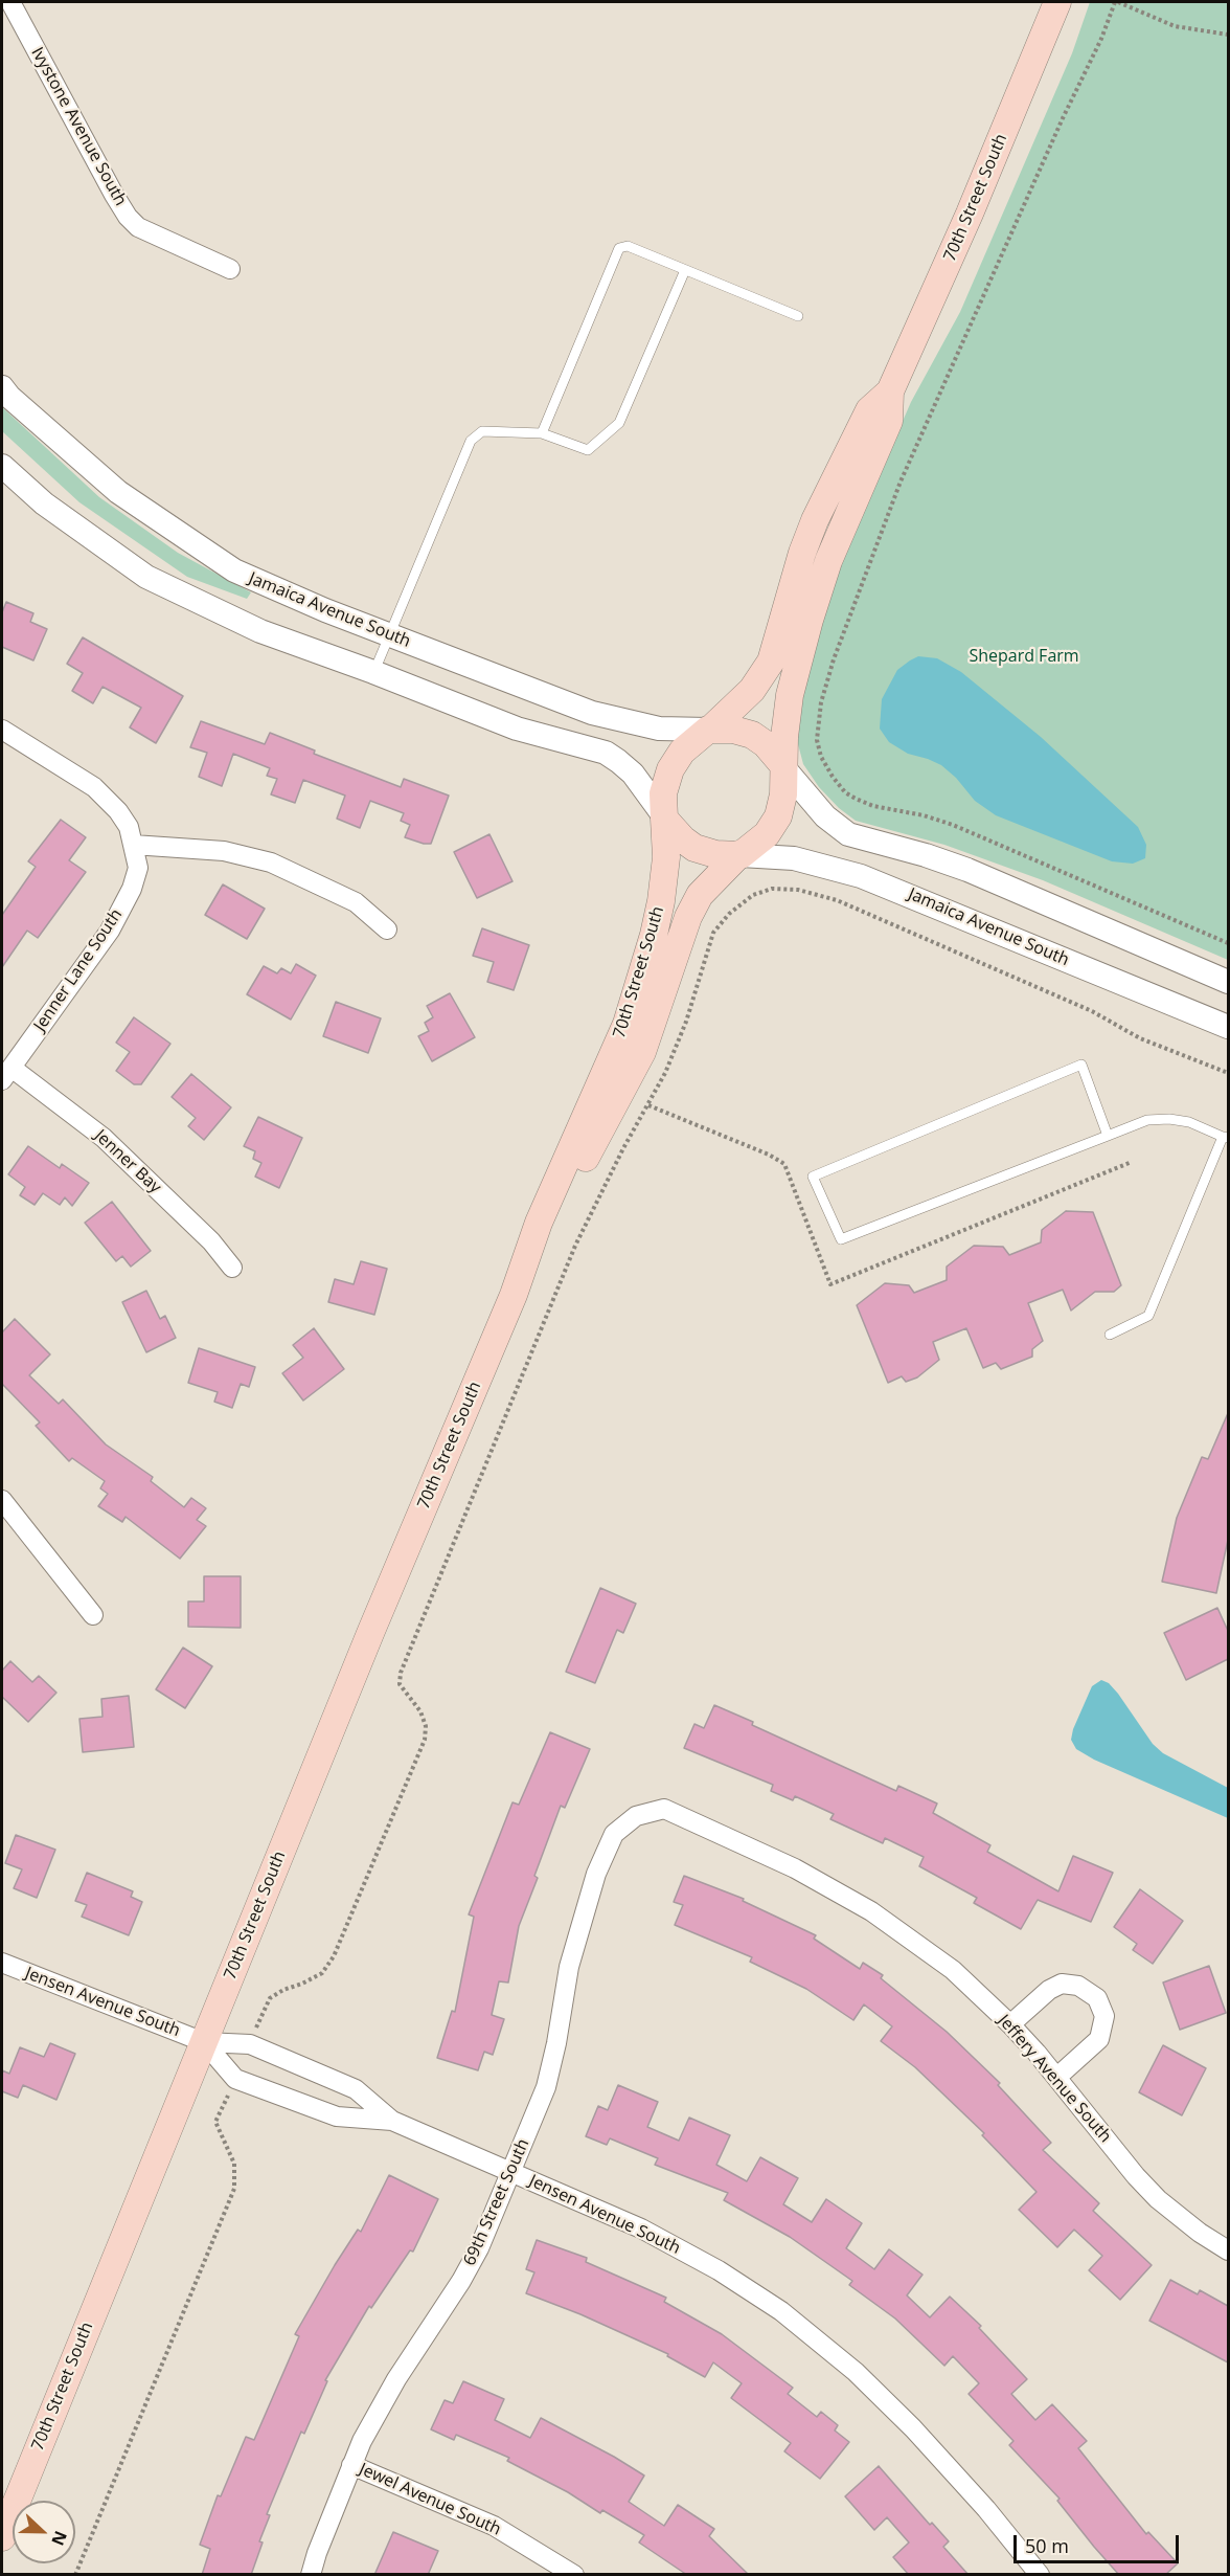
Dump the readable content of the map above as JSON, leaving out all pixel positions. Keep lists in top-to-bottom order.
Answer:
{
  "streets": {
    "main road": ["70th Street South"],
    "street": [
      "Ivystone Avenue South",
      "Jamaica Avenue South",
      "Jenner Lane South",
      "Jenner Bay",
      "Jensen Avenue South",
      "Jeffery Avenue South",
      "69th Street South",
      "Jewel Avenue South"
    ]
  },
  "crossings": [
    ["70th Street South", "Jamaica Avenue South"],
    ["70th Street South", "Jensen Avenue South"],
    ["Jenner Lane South", "Jenner Bay"],
    ["Jensen Avenue South", "69th Street South"],
    ["Jeffery Avenue South", "69th Street South"],
    ["69th Street South", "Jewel Avenue South"]
  ],
  "parks": ["Shepard Farm"],
  "scale_bar": "50 m",
  "north": "right"
}
